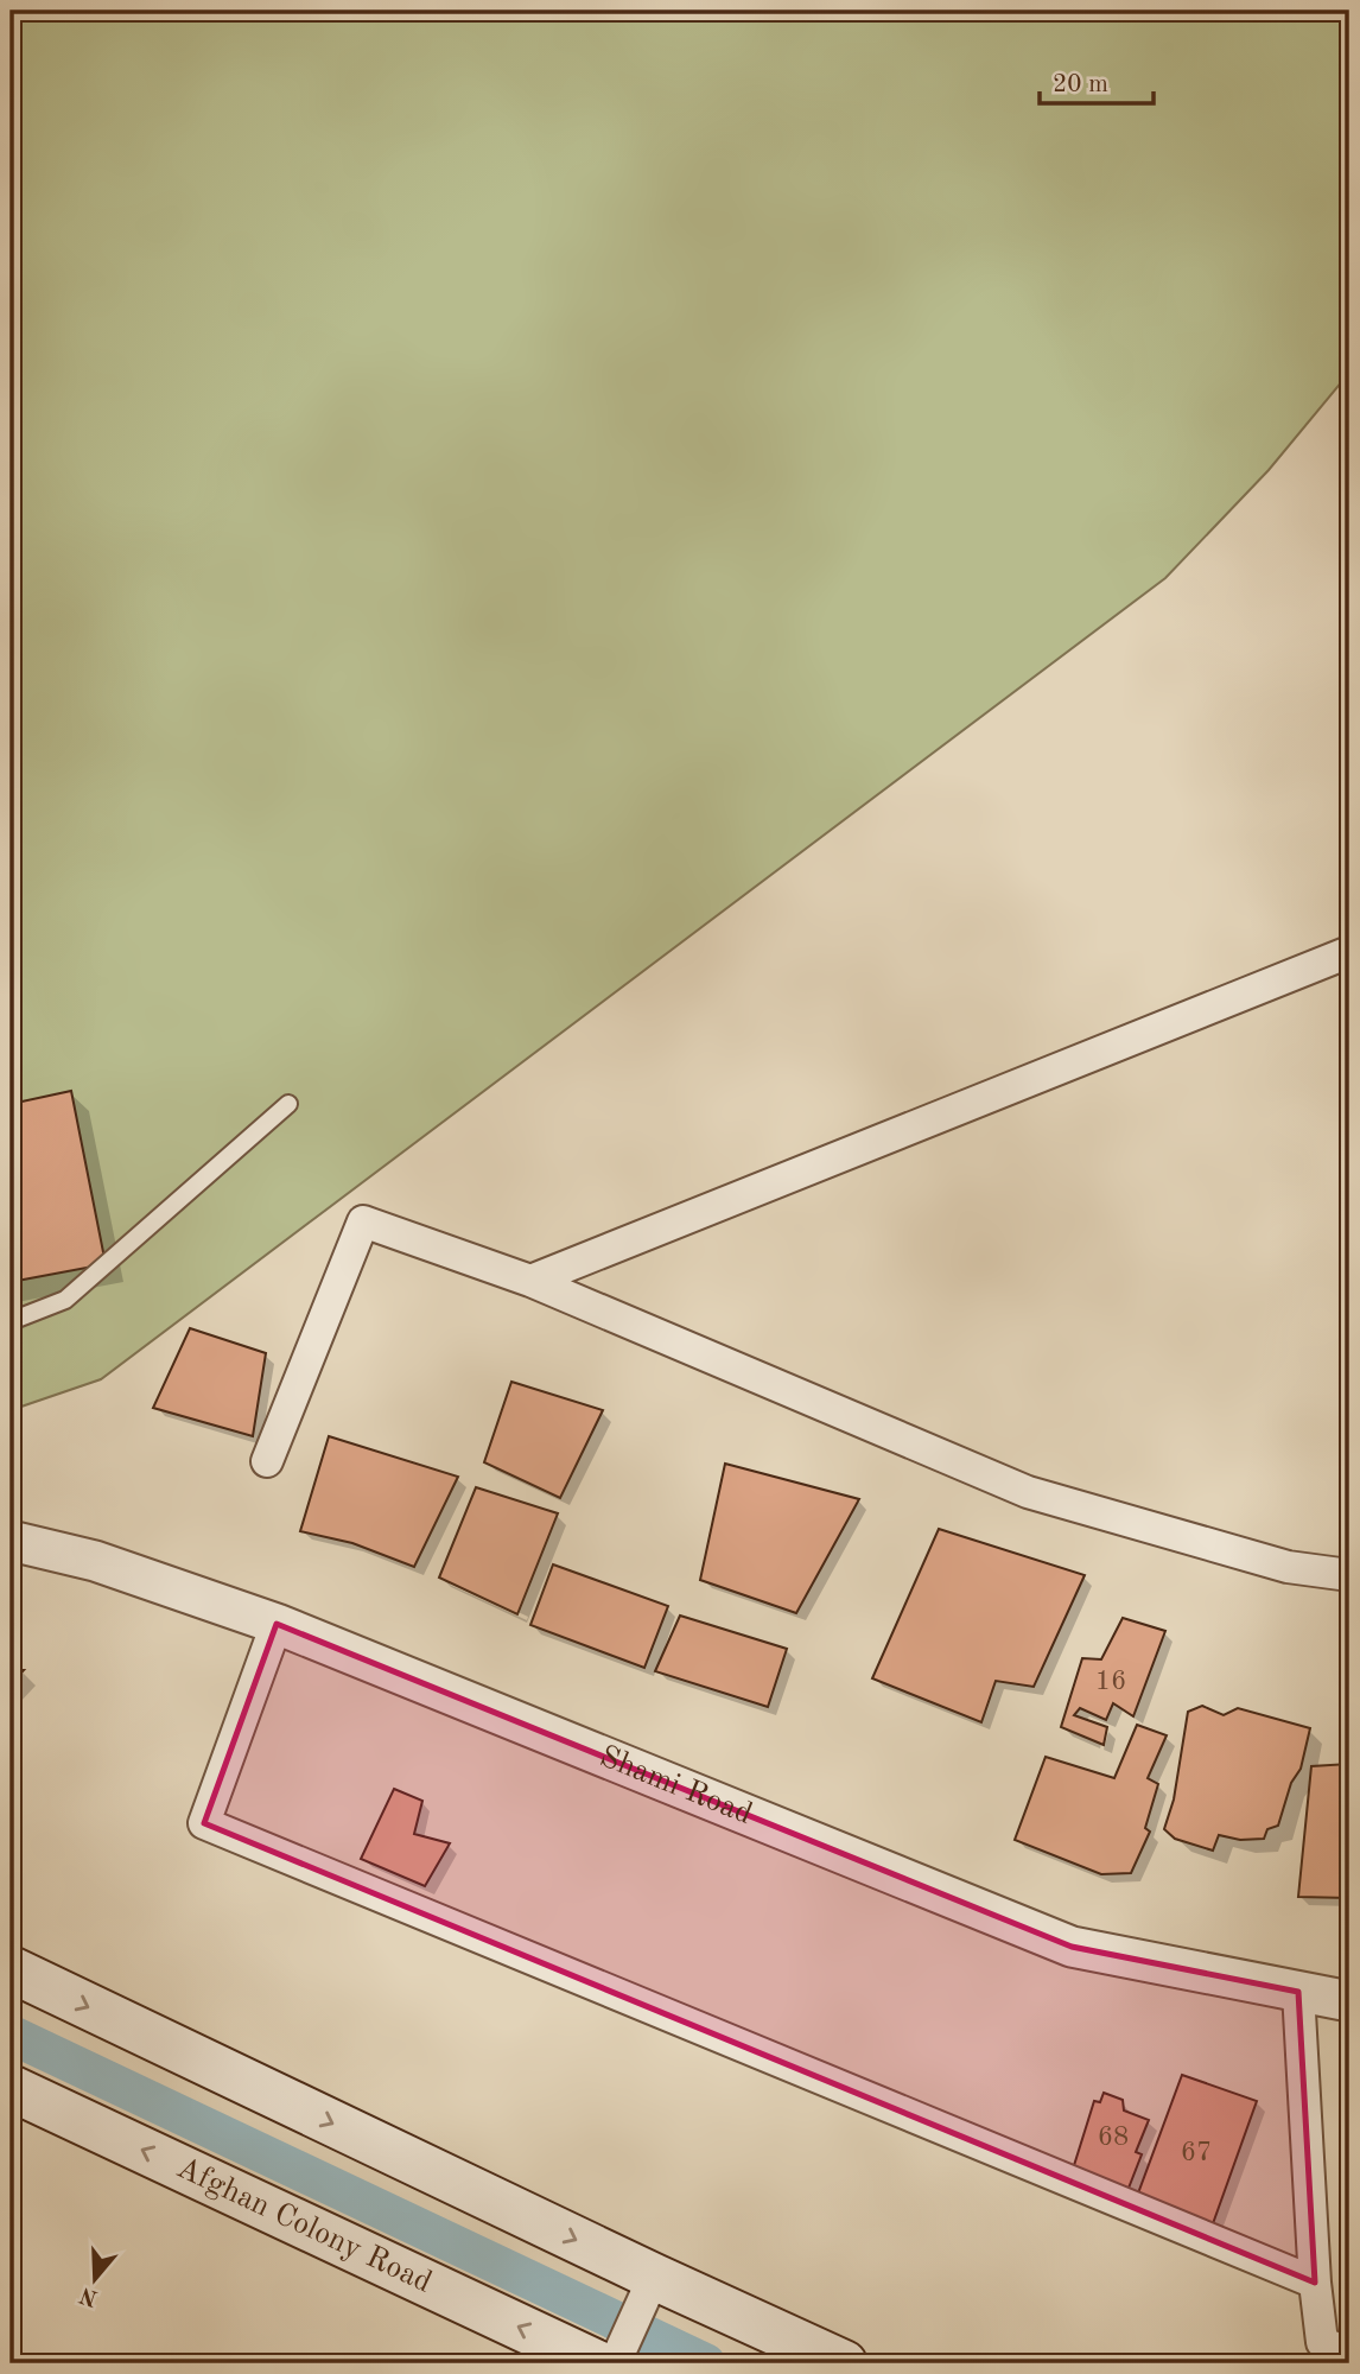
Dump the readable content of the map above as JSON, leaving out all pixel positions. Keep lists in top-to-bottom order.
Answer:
{
  "streets": {
    "main road": ["Afghan Colony Road"],
    "street": ["Shami Road"]
  },
  "house_numbers": ["16", "68", "67"],
  "scale_bar": "20 m",
  "north": "bottom"
}
